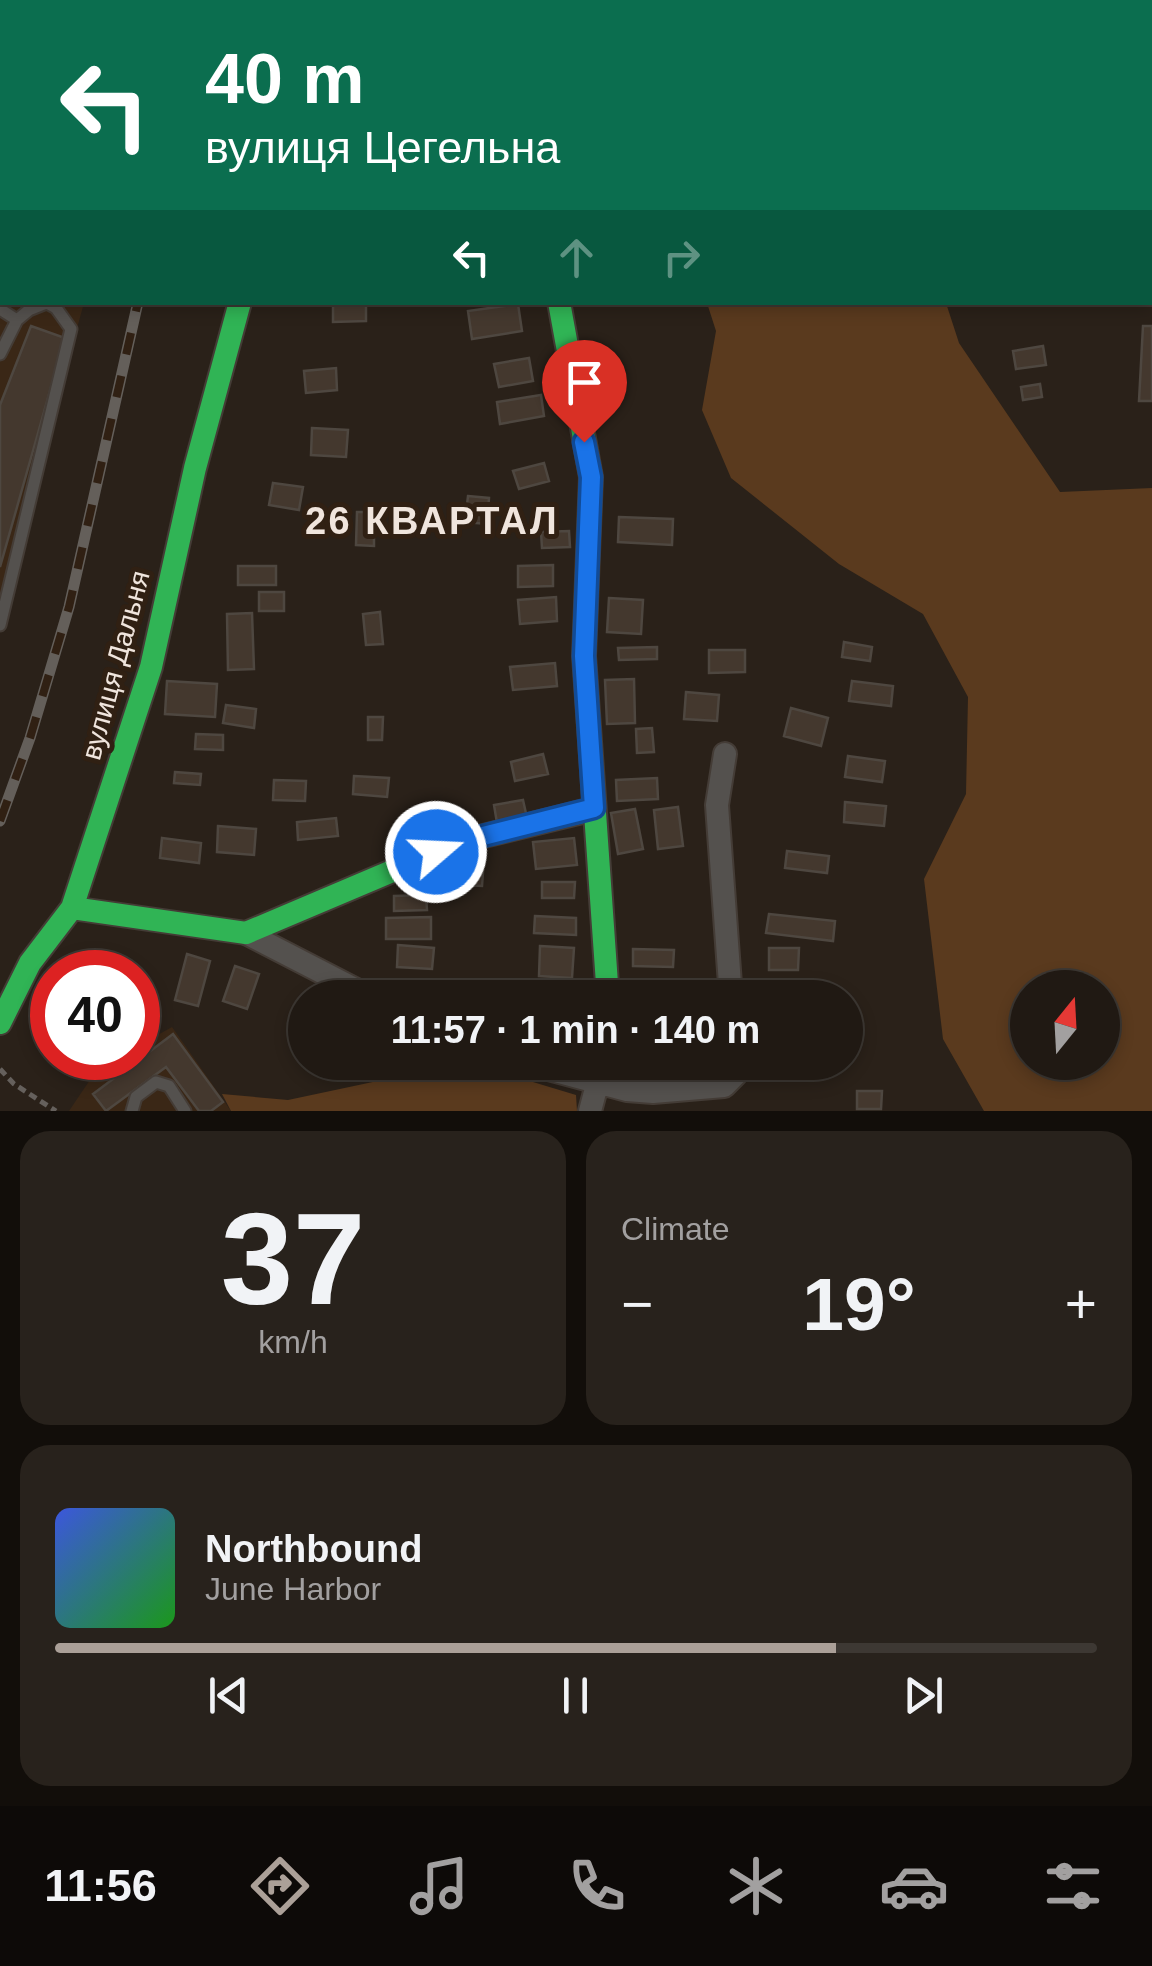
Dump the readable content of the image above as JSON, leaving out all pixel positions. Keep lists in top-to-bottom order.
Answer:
{
  "streets": {
    "street": ["вулиця Дальня"]
  },
  "districts": ["26 КВАРТАЛ"],
  "north": "top",
  "page": {
    "turn": ["40 m", "вулиця Цегельна"],
    "limit": "40",
    "trip": "11:57 · 1 min · 140 m",
    "tile": [
      ["37", "km/h"],
      "Climate"
    ],
    "heat": ["−", "19°", "+"],
    "song": ["Northbound", "June Harbor"],
    "tabs": "11:56"
  }
}
